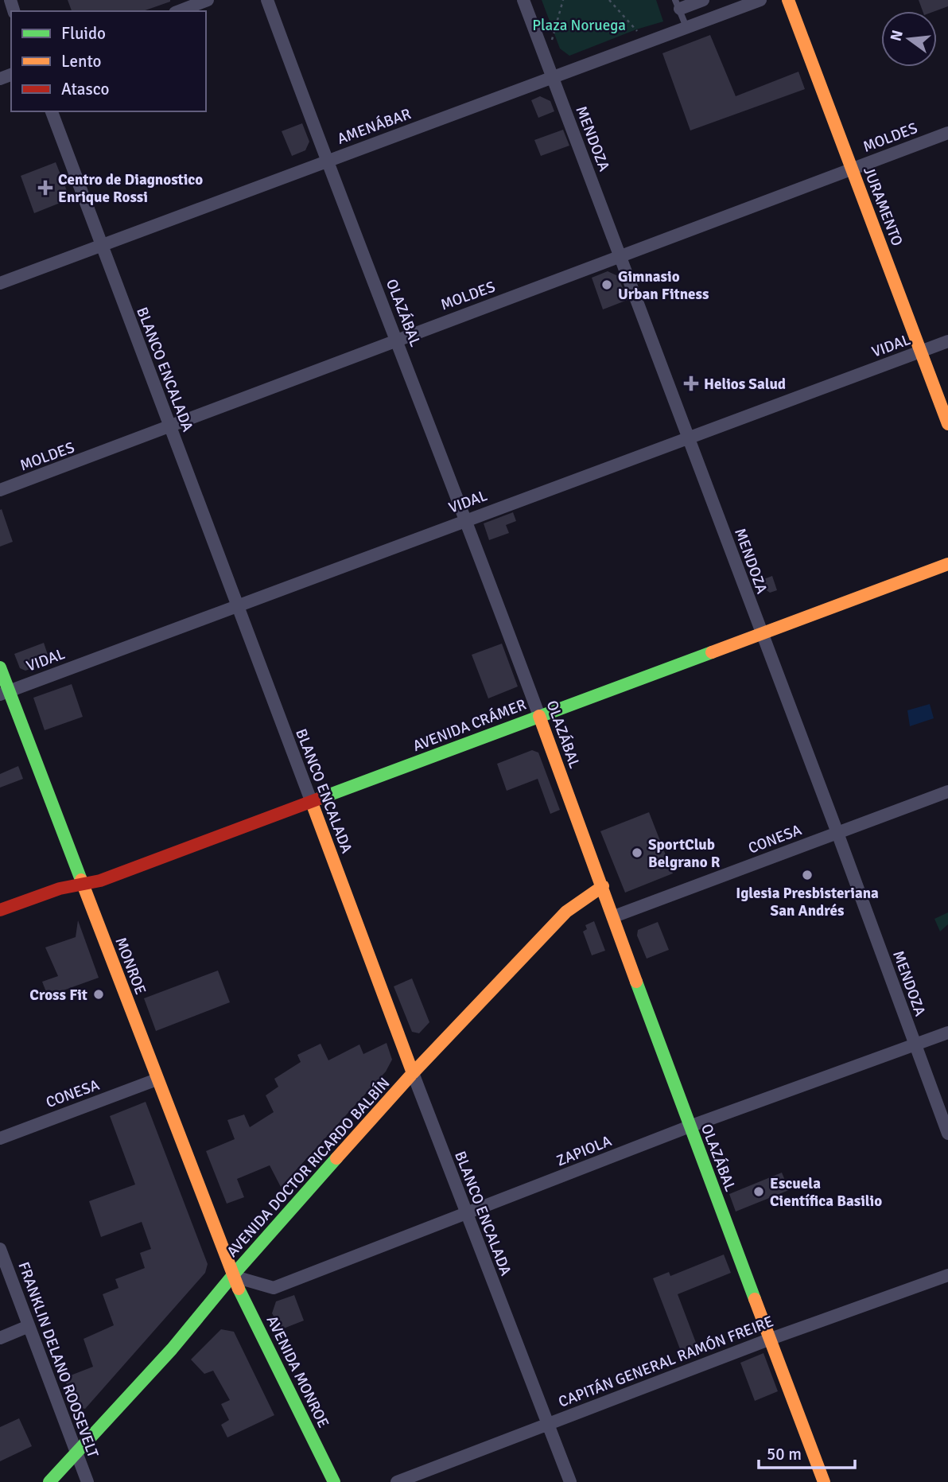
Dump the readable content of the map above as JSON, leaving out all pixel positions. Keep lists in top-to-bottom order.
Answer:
{
  "streets": {
    "main road": [
      "JURAMENTO",
      "OLAZÁBAL",
      "BLANCO ENCALADA",
      "AVENIDA CRÁMER",
      "MONROE",
      "AVENIDA DOCTOR RICARDO BALBÍN",
      "AVENIDA MONROE"
    ],
    "street": [
      "AMENÁBAR",
      "MOLDES",
      "MENDOZA",
      "VIDAL",
      "CONESA",
      "ZAPIOLA",
      "FRANKLIN DELANO ROOSEVELT",
      "CAPITÁN GENERAL RAMÓN FREIRE"
    ]
  },
  "crossings": [
    ["AMENÁBAR", "MENDOZA"],
    ["AMENÁBAR", "OLAZÁBAL"],
    ["AMENÁBAR", "BLANCO ENCALADA"],
    ["MOLDES", "MENDOZA"],
    ["MOLDES", "JURAMENTO"],
    ["MOLDES", "OLAZÁBAL"],
    ["MOLDES", "BLANCO ENCALADA"],
    ["MENDOZA", "VIDAL"],
    ["MENDOZA", "AVENIDA CRÁMER"],
    ["MENDOZA", "CONESA"],
    ["MENDOZA", "ZAPIOLA"],
    ["JURAMENTO", "VIDAL"],
    ["OLAZÁBAL", "VIDAL"],
    ["OLAZÁBAL", "AVENIDA CRÁMER"],
    ["OLAZÁBAL", "CONESA"],
    ["OLAZÁBAL", "ZAPIOLA"],
    ["OLAZÁBAL", "AVENIDA DOCTOR RICARDO BALBÍN"],
    ["OLAZÁBAL", "CAPITÁN GENERAL RAMÓN FREIRE"],
    ["VIDAL", "BLANCO ENCALADA"],
    ["VIDAL", "MONROE"],
    ["BLANCO ENCALADA", "AVENIDA CRÁMER"],
    ["BLANCO ENCALADA", "ZAPIOLA"],
    ["BLANCO ENCALADA", "AVENIDA DOCTOR RICARDO BALBÍN"],
    ["BLANCO ENCALADA", "CAPITÁN GENERAL RAMÓN FREIRE"],
    ["AVENIDA CRÁMER", "MONROE"],
    ["CONESA", "MONROE"],
    ["MONROE", "ZAPIOLA"],
    ["MONROE", "AVENIDA DOCTOR RICARDO BALBÍN"],
    ["MONROE", "AVENIDA MONROE"],
    ["ZAPIOLA", "AVENIDA DOCTOR RICARDO BALBÍN"],
    ["ZAPIOLA", "AVENIDA MONROE"],
    ["AVENIDA DOCTOR RICARDO BALBÍN", "FRANKLIN DELANO ROOSEVELT"],
    ["AVENIDA DOCTOR RICARDO BALBÍN", "AVENIDA MONROE"]
  ],
  "parks": ["Plaza Noruega"],
  "places": {
    "health": ["Centro de Diagnostico Enrique Rossi", "Helios Salud"],
    "other": [
      "Gimnasio Urban Fitness",
      "SportClub Belgrano R",
      "Iglesia Presbisteriana San Andrés",
      "Cross Fit",
      "Escuela Científica Basilio"
    ]
  },
  "legend": ["Fluido", "Lento", "Atasco"],
  "scale_bar": "50 m",
  "north": "left"
}
